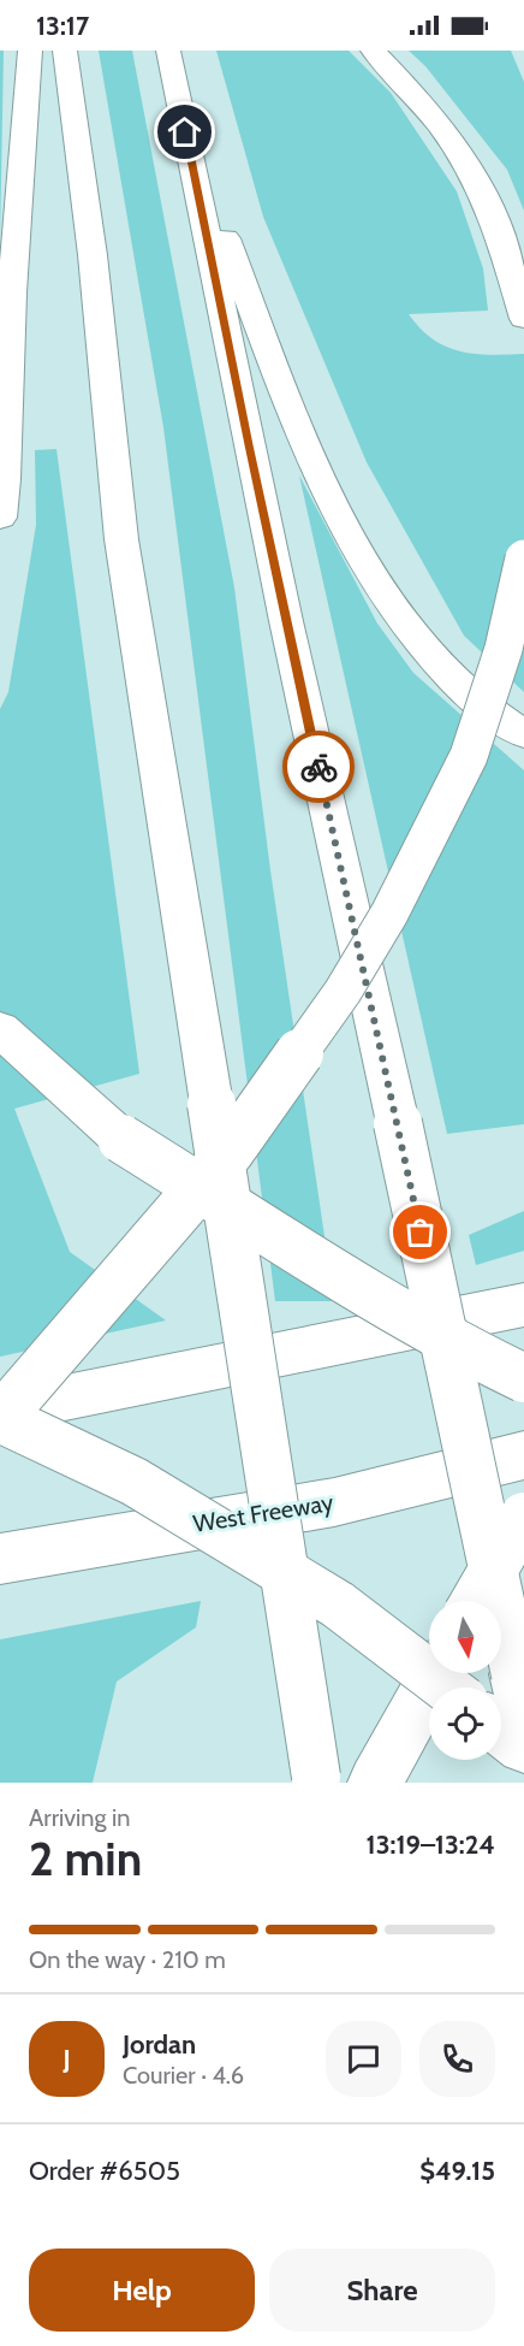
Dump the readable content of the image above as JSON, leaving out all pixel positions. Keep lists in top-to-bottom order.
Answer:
{
  "streets": {
    "highway": ["West Freeway"]
  },
  "north": "bottom",
  "page": {
    "status": "13:17",
    "heading": ["2 min", "Arriving in", "13:19–13:24"],
    "panel": [
      "Jordan",
      "Courier · 4.6",
      "Order #6505",
      "$49.15"
    ],
    "bar": "On the way · 210 m",
    "round": "J",
    "buttons": ["Help", "Share"]
  }
}
